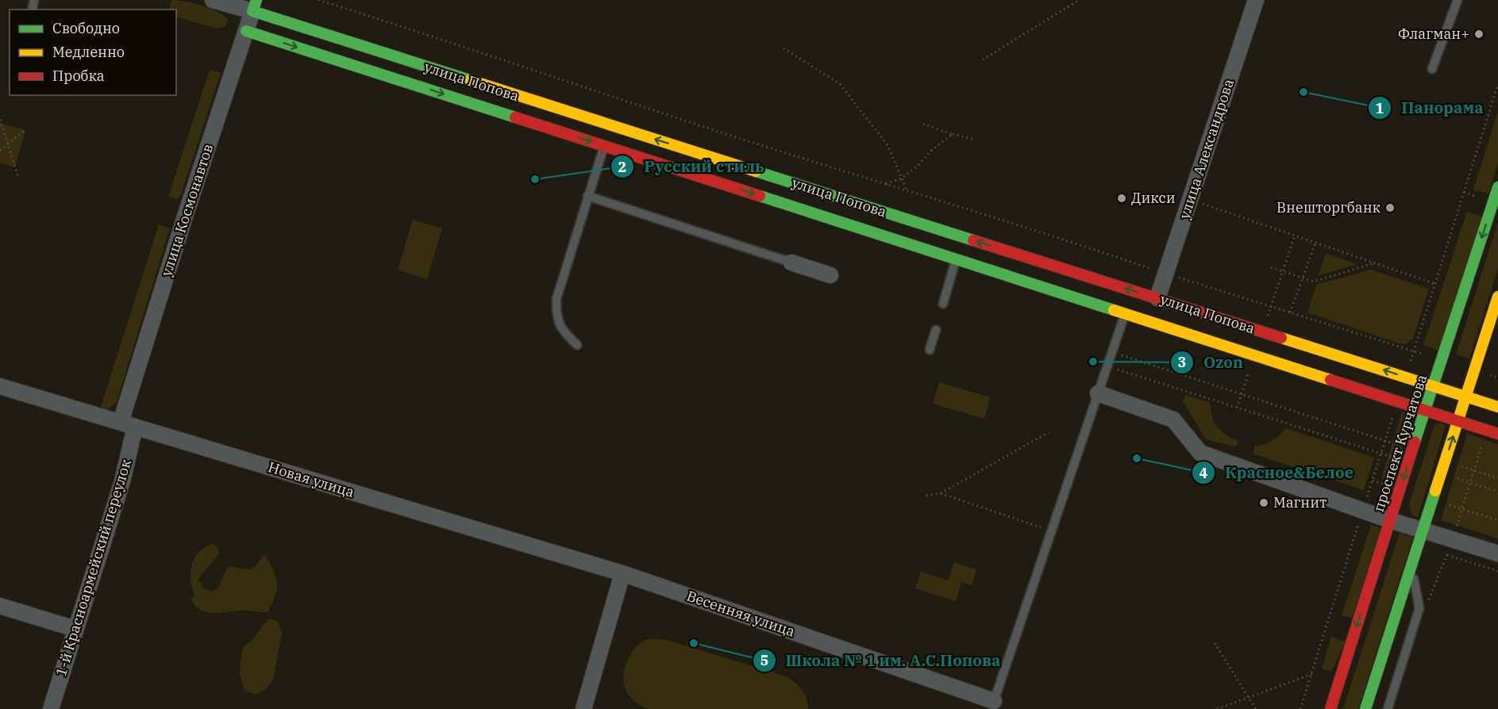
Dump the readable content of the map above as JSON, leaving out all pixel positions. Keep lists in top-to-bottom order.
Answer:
{
  "streets": {
    "main road": ["улица Попова", "проспект Курчатова"],
    "street": [
      "улица Александрова",
      "улица Космонавтов",
      "Новая улица",
      "1-й Красноармейский переулок",
      "Весенняя улица"
    ]
  },
  "crossings": [
    ["улица Попова", "улица Александрова"],
    ["улица Попова", "улица Космонавтов"],
    ["улица Попова", "проспект Курчатова"],
    ["улица Космонавтов", "Новая улица"],
    ["улица Космонавтов", "1-й Красноармейский переулок"],
    ["Новая улица", "1-й Красноармейский переулок"],
    ["Новая улица", "Весенняя улица"]
  ],
  "places": [
    "Флагман+",
    "Панорама",
    "Русский стиль",
    "Дикси",
    "Внешторгбанк",
    "Ozon",
    "Красное&Белое",
    "Магнит",
    "Школа № 1 им. А.С.Попова"
  ],
  "legend": ["Свободно", "Медленно", "Пробка"]
}
